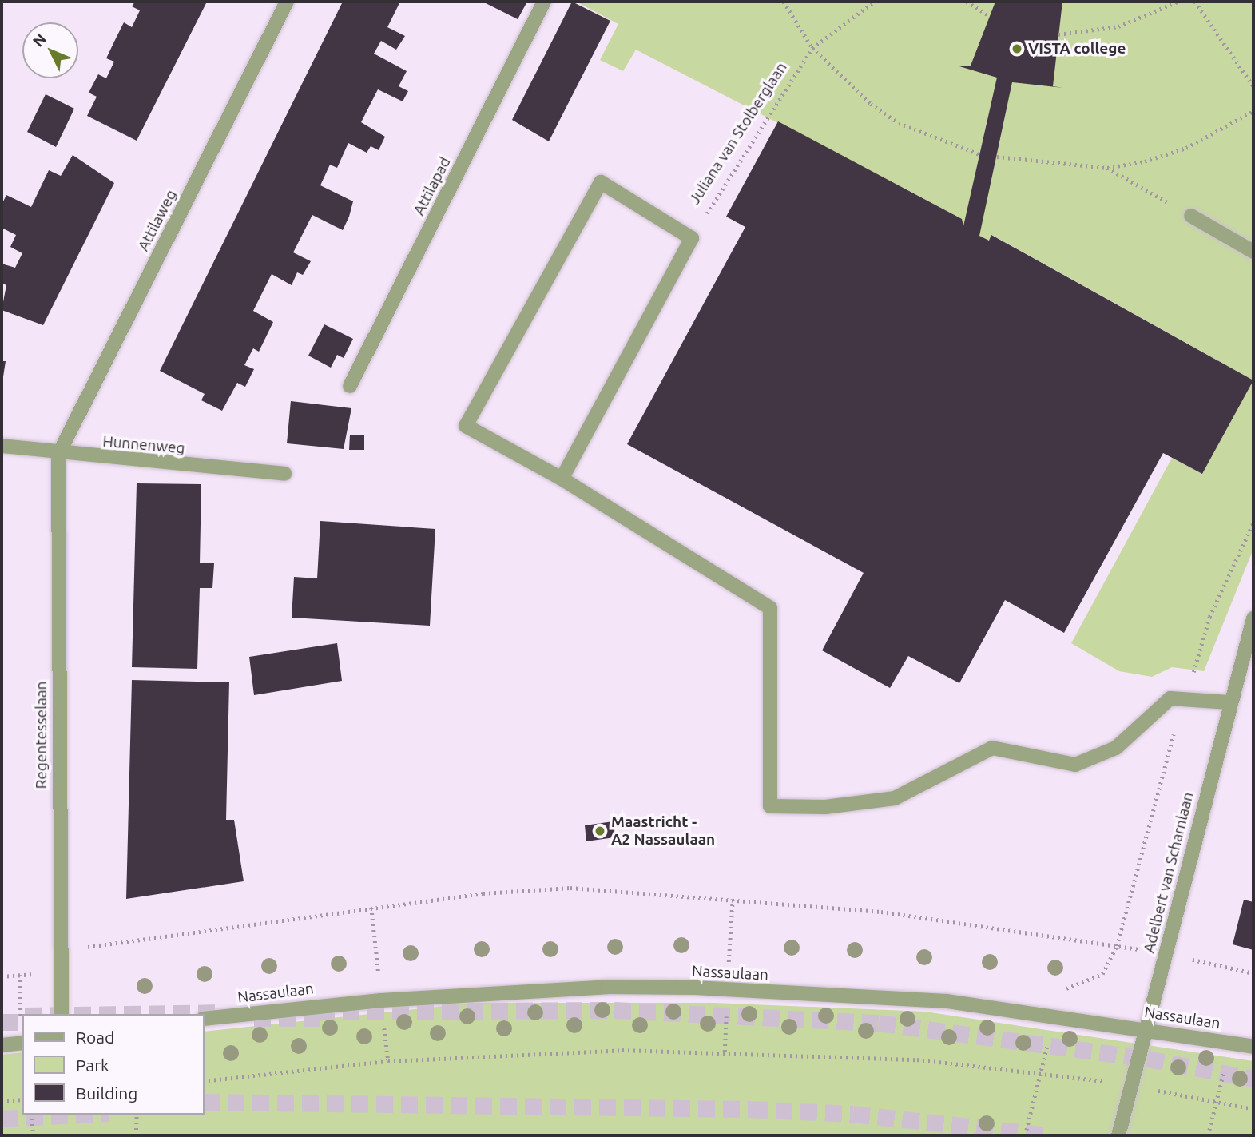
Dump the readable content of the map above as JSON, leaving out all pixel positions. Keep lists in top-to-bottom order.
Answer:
{
  "streets": {
    "street": [
      "Attilapad",
      "Attilaweg",
      "Hunnenweg",
      "Regentesselaan",
      "Adelbert van Scharnlaan",
      "Nassaulaan"
    ],
    "path": ["Juliana van Stolberglaan"]
  },
  "crossings": [
    ["Attilaweg", "Hunnenweg"],
    ["Attilaweg", "Regentesselaan"],
    ["Hunnenweg", "Regentesselaan"],
    ["Adelbert van Scharnlaan", "Nassaulaan"]
  ],
  "places": ["VISTA college", "Maastricht - A2 Nassaulaan"],
  "legend": ["Road", "Park", "Building"],
  "north": "top left"
}
